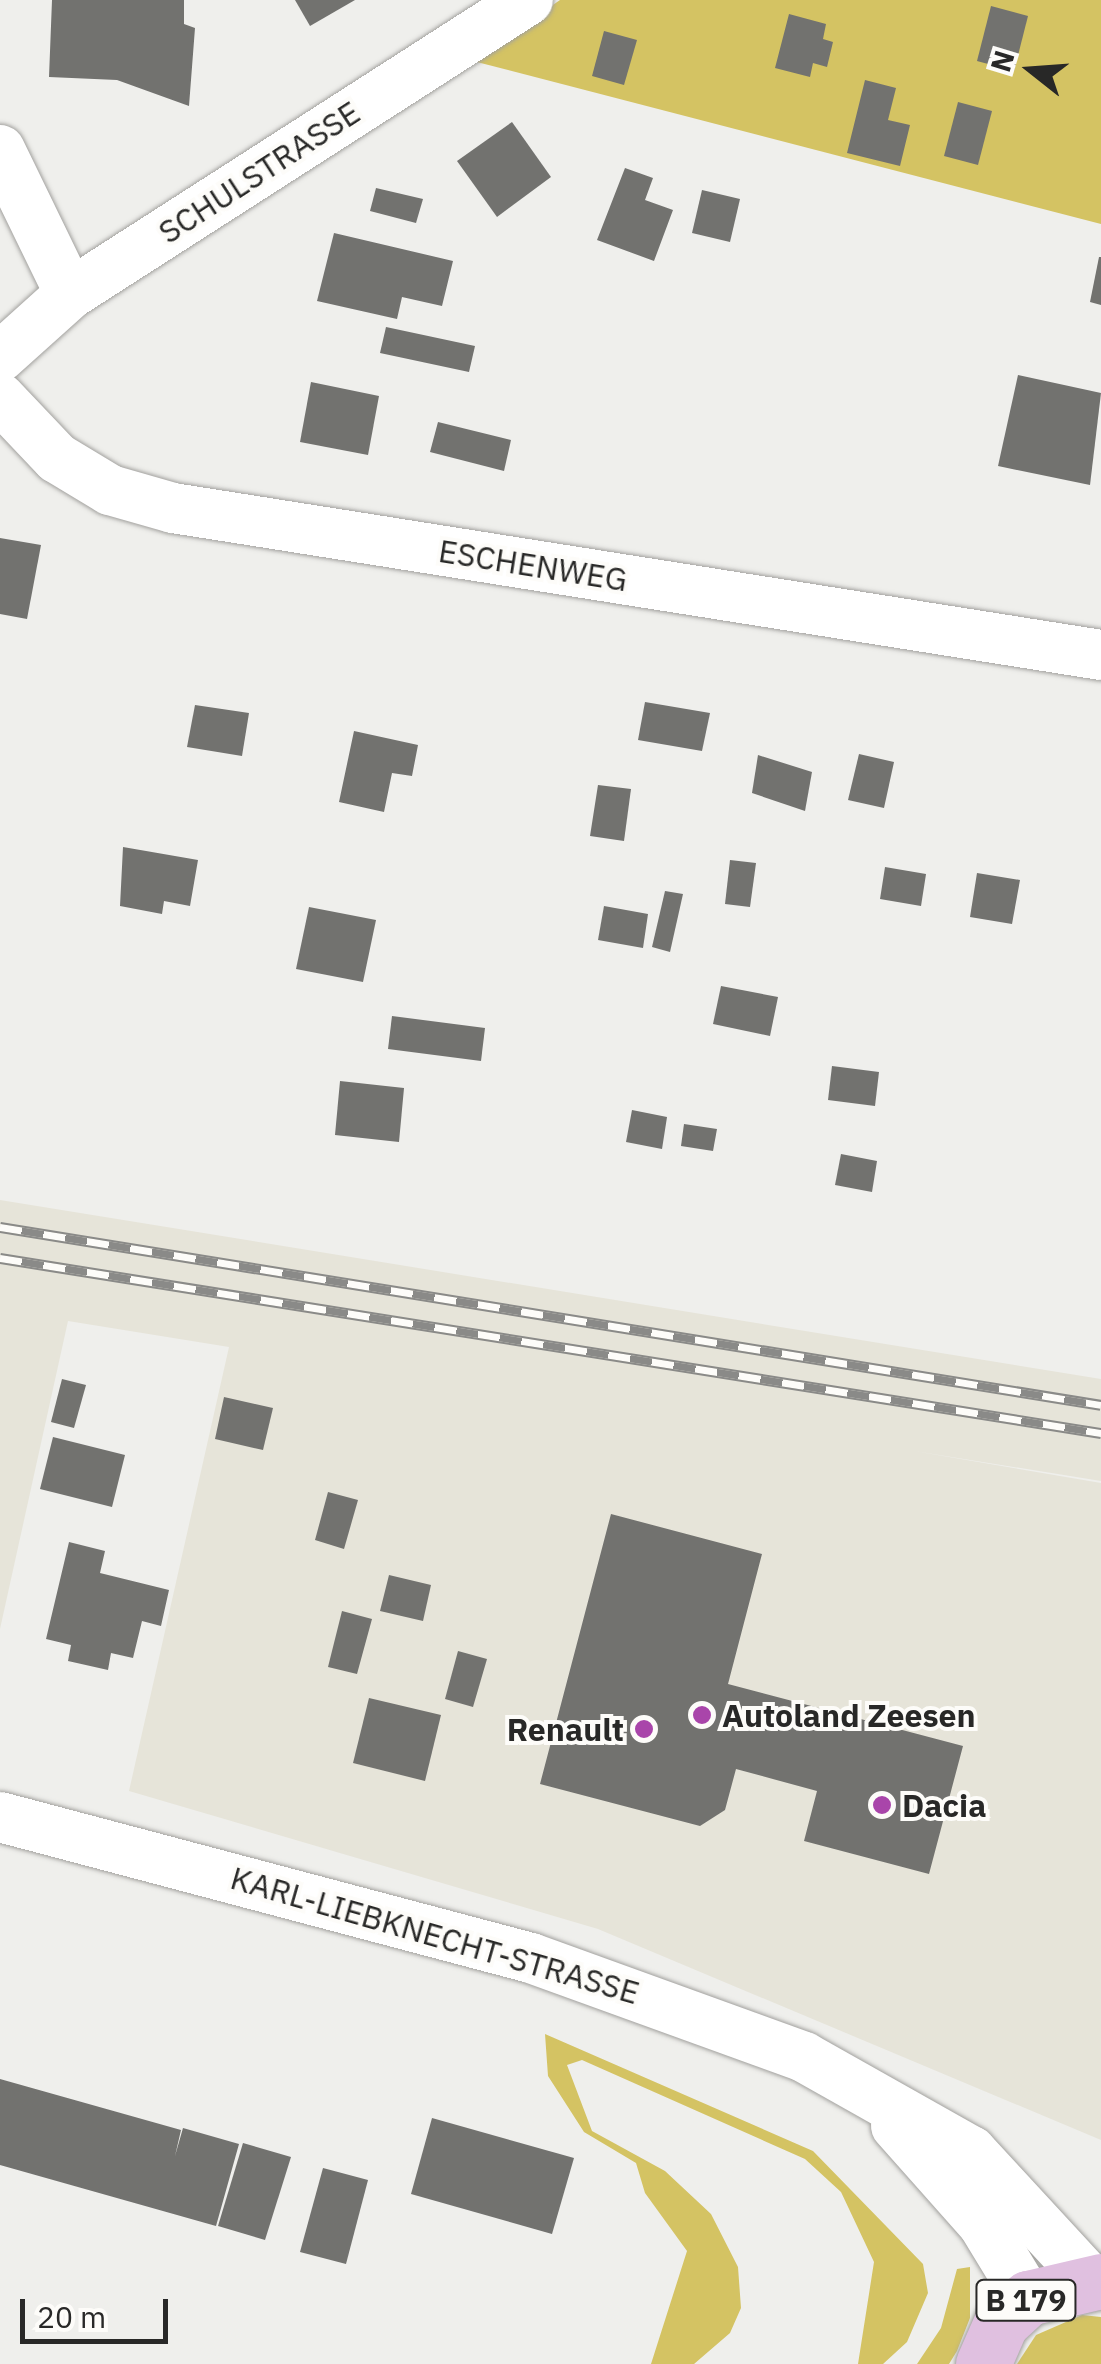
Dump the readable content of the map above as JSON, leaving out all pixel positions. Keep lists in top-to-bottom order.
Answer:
{
  "streets": {
    "main road": ["B 179"],
    "street": ["SCHULSTRASSE", "ESCHENWEG", "KARL-LIEBKNECHT-STRASSE"]
  },
  "crossings": [
    ["KARL-LIEBKNECHT-STRASSE", "B 179"]
  ],
  "places": ["Autoland Zeesen", "Renault", "Dacia"],
  "scale_bar": "20 m",
  "north": "left"
}
